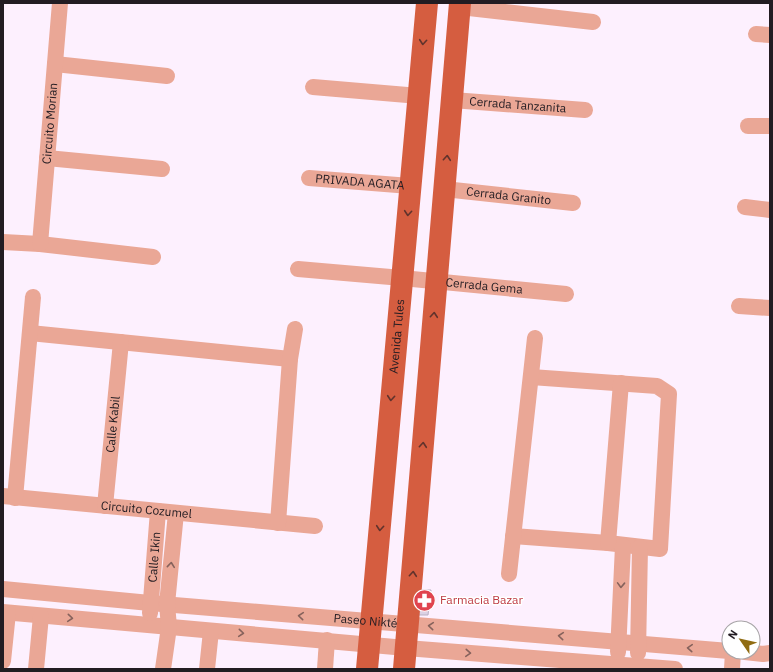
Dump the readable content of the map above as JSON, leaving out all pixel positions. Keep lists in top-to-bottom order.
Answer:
{
  "streets": {
    "main road": ["Avenida Tules"],
    "street": [
      "Cerrada Tanzanita",
      "Circuito Morian",
      "PRIVADA AGATA",
      "Cerrada Granito",
      "Cerrada Gema",
      "Calle Kabil",
      "Circuito Cozumel",
      "Calle Ikin",
      "Paseo Nikté"
    ]
  },
  "crossings": [
    ["PRIVADA AGATA", "Avenida Tules"],
    ["Cerrada Gema", "Avenida Tules"],
    ["Avenida Tules", "Paseo Nikté"],
    ["Calle Kabil", "Circuito Cozumel"],
    ["Circuito Cozumel", "Calle Ikin"],
    ["Calle Ikin", "Paseo Nikté"]
  ],
  "places": {
    "pharmacy": ["Farmacia Bazar"]
  },
  "north": "top left"
}
